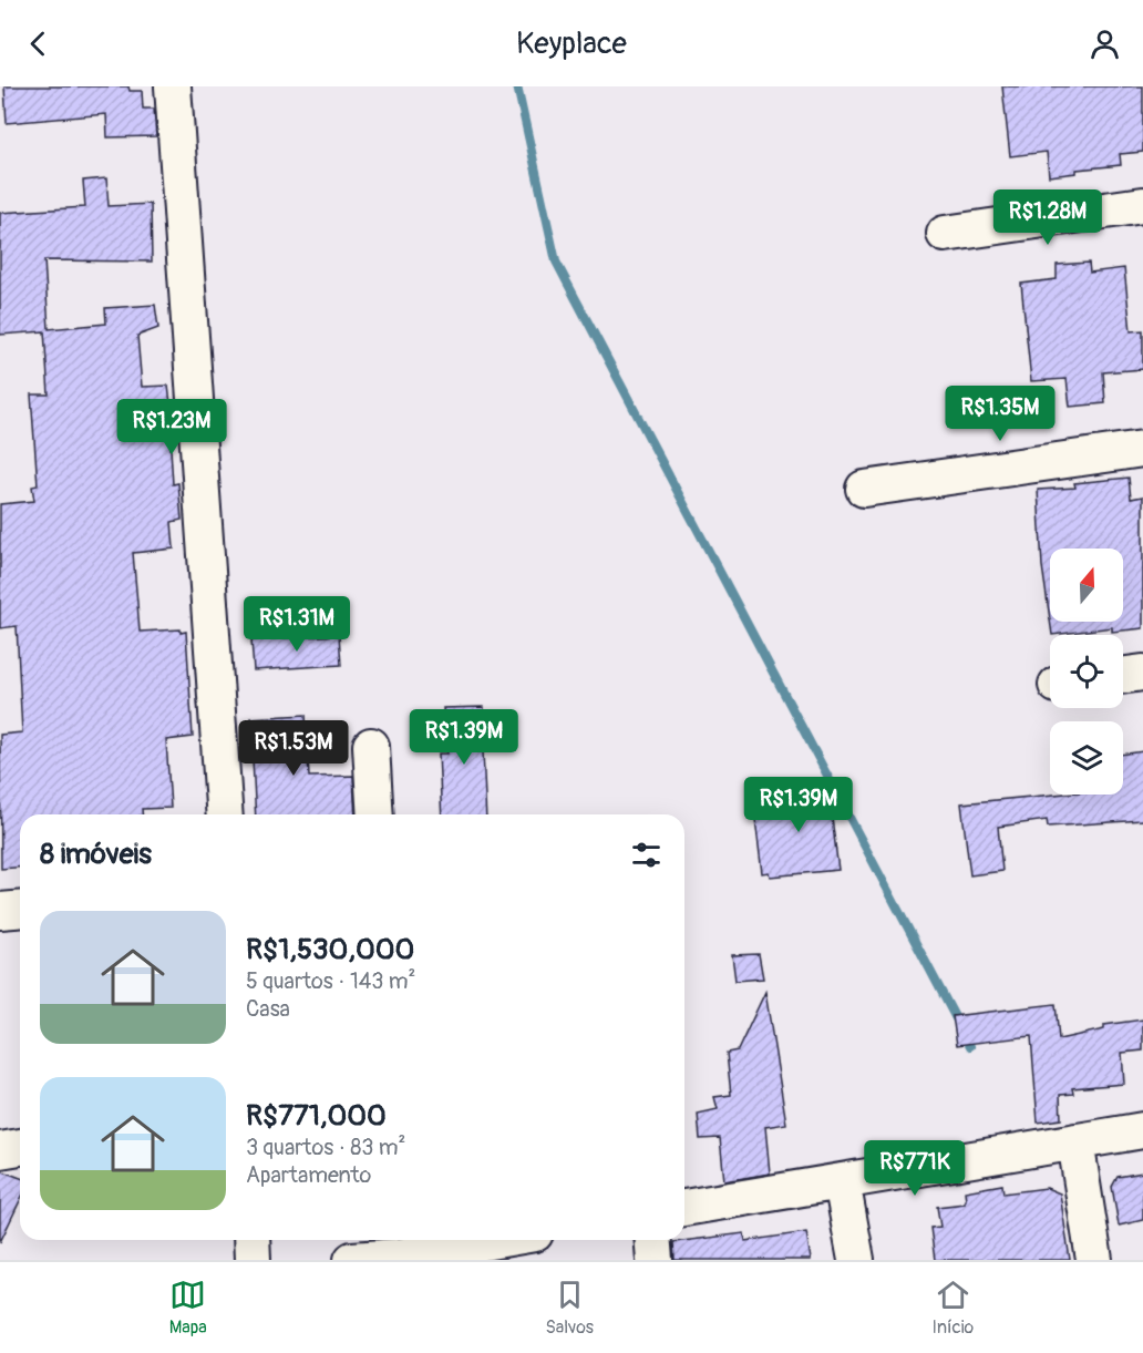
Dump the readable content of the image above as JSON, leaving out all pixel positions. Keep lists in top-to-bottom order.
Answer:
{
  "north": "top",
  "page": {
    "header": "Keyplace",
    "price": [
      "R$1.28M",
      "R$1.35M",
      "R$1.23M",
      "R$1.31M",
      "R$1.39M",
      "R$1.53M",
      "R$1.39M",
      "R$771K"
    ],
    "heading": "8 imóveis",
    "list": [
      {
        "name": "R$1,530,000",
        "note": "5 quartos · 143 m² · Casa"
      },
      {
        "name": "R$771,000",
        "note": "3 quartos · 83 m² · Apartamento"
      }
    ],
    "tabs": ["Mapa", "Salvos", "Início"]
  }
}
